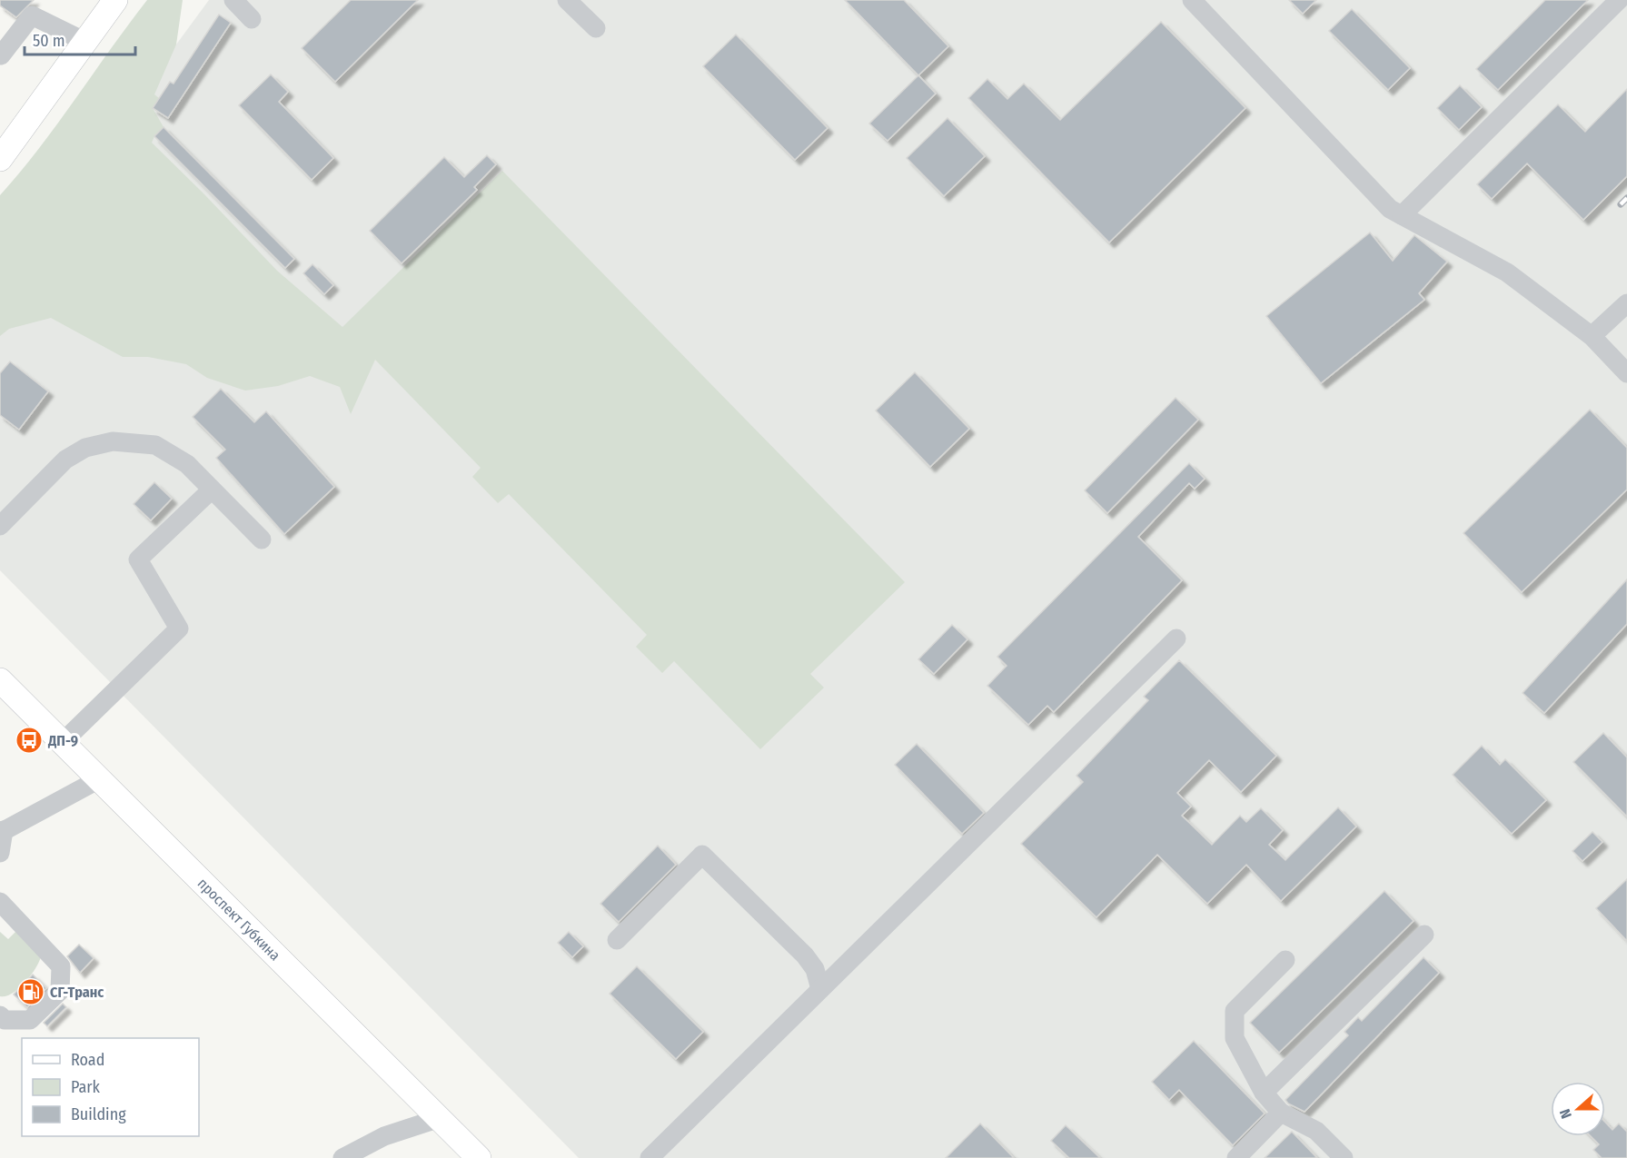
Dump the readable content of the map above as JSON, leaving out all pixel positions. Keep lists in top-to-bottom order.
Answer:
{
  "streets": {
    "main road": ["проспект Губкина"]
  },
  "places": {
    "bus stop": ["ДП-9"],
    "fuel station": ["СГ-Транс"]
  },
  "legend": ["Road", "Park", "Building"],
  "scale_bar": "50 m",
  "north": "left"
}
